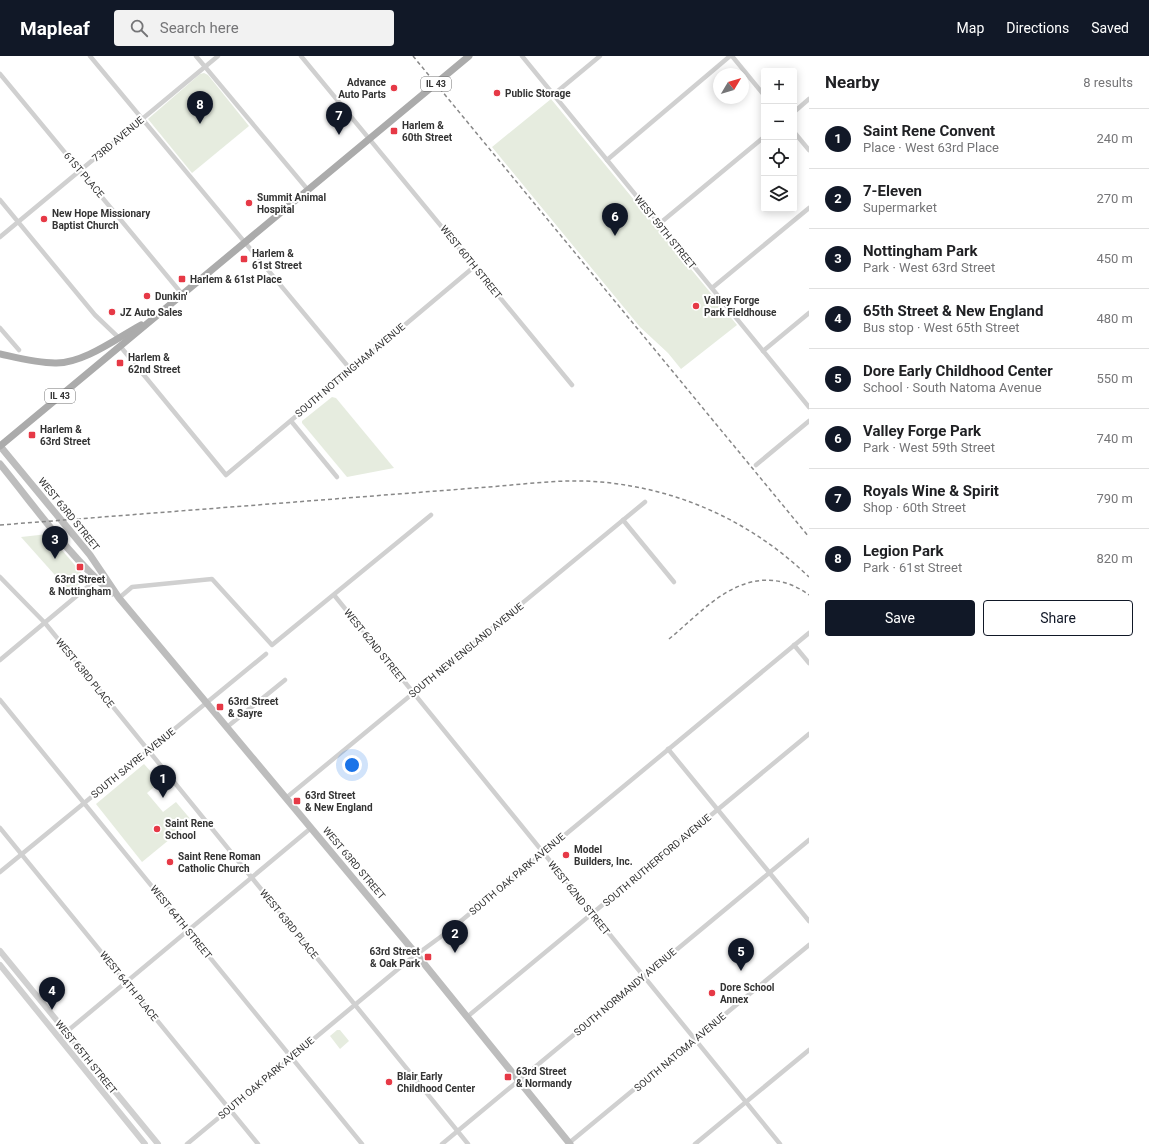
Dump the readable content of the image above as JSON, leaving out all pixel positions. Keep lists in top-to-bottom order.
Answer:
{
  "streets": {
    "main road": ["IL 43", "WEST 63RD STREET"],
    "street": [
      "73RD AVENUE",
      "61ST PLACE",
      "WEST 59TH STREET",
      "WEST 60TH STREET",
      "SOUTH NOTTINGHAM AVENUE",
      "WEST 62ND STREET",
      "SOUTH NEW ENGLAND AVENUE",
      "WEST 63RD PLACE",
      "SOUTH SAYRE AVENUE",
      "SOUTH RUTHERFORD AVENUE",
      "SOUTH OAK PARK AVENUE",
      "WEST 64TH STREET",
      "WEST 64TH PLACE",
      "SOUTH NORMANDY AVENUE",
      "SOUTH NATOMA AVENUE",
      "WEST 65TH STREET"
    ]
  },
  "crossings": [
    ["IL 43", "61ST PLACE"],
    ["IL 43", "WEST 60TH STREET"],
    ["IL 43", "SOUTH NOTTINGHAM AVENUE"],
    ["IL 43", "WEST 63RD STREET"],
    ["73RD AVENUE", "61ST PLACE"],
    ["WEST 60TH STREET", "SOUTH NOTTINGHAM AVENUE"],
    ["WEST 63RD STREET", "SOUTH NEW ENGLAND AVENUE"],
    ["WEST 63RD STREET", "SOUTH SAYRE AVENUE"],
    ["WEST 63RD STREET", "SOUTH RUTHERFORD AVENUE"],
    ["WEST 63RD STREET", "SOUTH OAK PARK AVENUE"],
    ["WEST 63RD STREET", "SOUTH NORMANDY AVENUE"],
    ["WEST 63RD STREET", "SOUTH NATOMA AVENUE"],
    ["WEST 62ND STREET", "SOUTH NEW ENGLAND AVENUE"],
    ["WEST 62ND STREET", "SOUTH RUTHERFORD AVENUE"],
    ["WEST 62ND STREET", "SOUTH OAK PARK AVENUE"],
    ["WEST 62ND STREET", "SOUTH NORMANDY AVENUE"],
    ["WEST 62ND STREET", "SOUTH NATOMA AVENUE"],
    ["WEST 63RD PLACE", "SOUTH SAYRE AVENUE"],
    ["WEST 63RD PLACE", "SOUTH OAK PARK AVENUE"],
    ["WEST 63RD PLACE", "SOUTH NORMANDY AVENUE"],
    ["SOUTH SAYRE AVENUE", "WEST 64TH STREET"],
    ["SOUTH SAYRE AVENUE", "WEST 64TH PLACE"],
    ["SOUTH OAK PARK AVENUE", "WEST 64TH STREET"],
    ["SOUTH OAK PARK AVENUE", "WEST 64TH PLACE"]
  ],
  "places": {
    "other": [
      "Advance Auto Parts",
      "Public Storage",
      "Summit Animal Hospital",
      "New Hope Missionary Baptist Church",
      "Dunkin'",
      "Valley Forge Park Fieldhouse",
      "JZ Auto Sales",
      "Saint Rene School",
      "Model Builders, Inc.",
      "Saint Rene Roman Catholic Church",
      "Dore School Annex",
      "Blair Early Childhood Center"
    ],
    "transit": [
      "Harlem & 60th Street",
      "Harlem & 61st Street",
      "Harlem & 61st Place",
      "Harlem & 62nd Street",
      "Harlem & 63rd Street",
      "63rd Street & Nottingham",
      "63rd Street & Sayre",
      "63rd Street & New England",
      "63rd Street & Oak Park",
      "63rd Street & Normandy"
    ]
  },
  "north": "top right",
  "page": {
    "header": "Mapleaf",
    "search": "Search here",
    "nav": ["Map", "Directions", "Saved"],
    "heading": ["Nearby", "8 results"],
    "map_buttons": ["+", "−"],
    "pins": [
      "8",
      "7",
      "6",
      "3",
      "1",
      "2",
      "5",
      "4"
    ],
    "list": [
      {
        "mark": "1",
        "name": "Saint Rene Convent",
        "note": "Place · West 63rd Place",
        "value": "240 m"
      },
      {
        "mark": "2",
        "name": "7-Eleven",
        "note": "Supermarket",
        "value": "270 m"
      },
      {
        "mark": "3",
        "name": "Nottingham Park",
        "note": "Park · West 63rd Street",
        "value": "450 m"
      },
      {
        "mark": "4",
        "name": "65th Street & New England",
        "note": "Bus stop · West 65th Street",
        "value": "480 m"
      },
      {
        "mark": "5",
        "name": "Dore Early Childhood Center",
        "note": "School · South Natoma Avenue",
        "value": "550 m"
      },
      {
        "mark": "6",
        "name": "Valley Forge Park",
        "note": "Park · West 59th Street",
        "value": "740 m"
      },
      {
        "mark": "7",
        "name": "Royals Wine & Spirit",
        "note": "Shop · 60th Street",
        "value": "790 m"
      },
      {
        "mark": "8",
        "name": "Legion Park",
        "note": "Park · 61st Street",
        "value": "820 m"
      }
    ],
    "buttons": ["Save", "Share"]
  }
}
